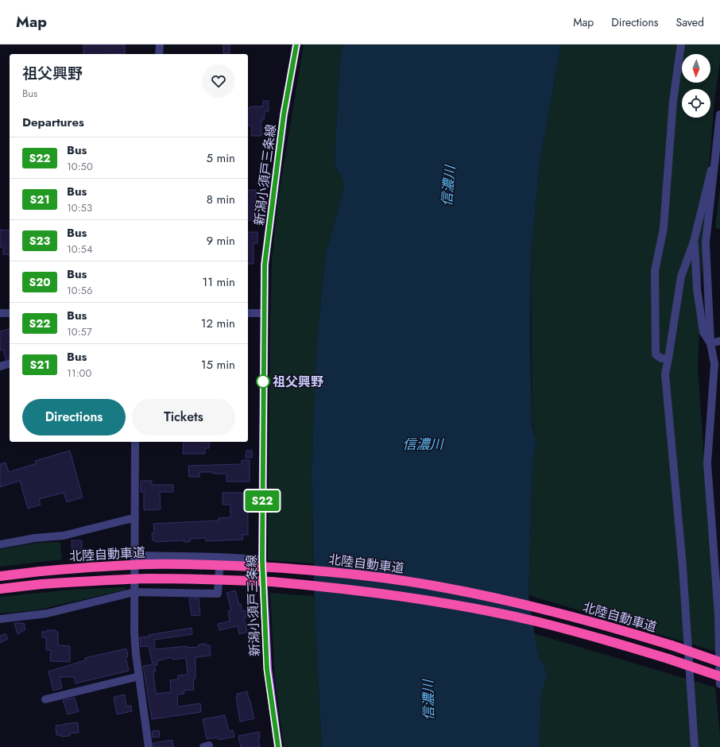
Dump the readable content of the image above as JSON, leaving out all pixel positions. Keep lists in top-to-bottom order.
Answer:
{
  "streets": {
    "highway": ["北陸自動車道"],
    "main road": ["新潟小須戸三条線"]
  },
  "water": ["信濃川"],
  "places": ["祖父興野"],
  "lines": ["bus line S22"],
  "north": "bottom",
  "page": {
    "header": "Map",
    "nav": ["Map", "Directions", "Saved"],
    "on_map": "S22",
    "heading": [
      ["祖父興野", "Bus"],
      "Departures"
    ],
    "list": [
      {
        "mark": "S22",
        "name": "Bus",
        "note": "10:50",
        "value": "5 min"
      },
      {
        "mark": "S21",
        "name": "Bus",
        "note": "10:53",
        "value": "8 min"
      },
      {
        "mark": "S23",
        "name": "Bus",
        "note": "10:54",
        "value": "9 min"
      },
      {
        "mark": "S20",
        "name": "Bus",
        "note": "10:56",
        "value": "11 min"
      },
      {
        "mark": "S22",
        "name": "Bus",
        "note": "10:57",
        "value": "12 min"
      },
      {
        "mark": "S21",
        "name": "Bus",
        "note": "11:00",
        "value": "15 min"
      }
    ],
    "buttons": ["Directions", "Tickets"]
  }
}
